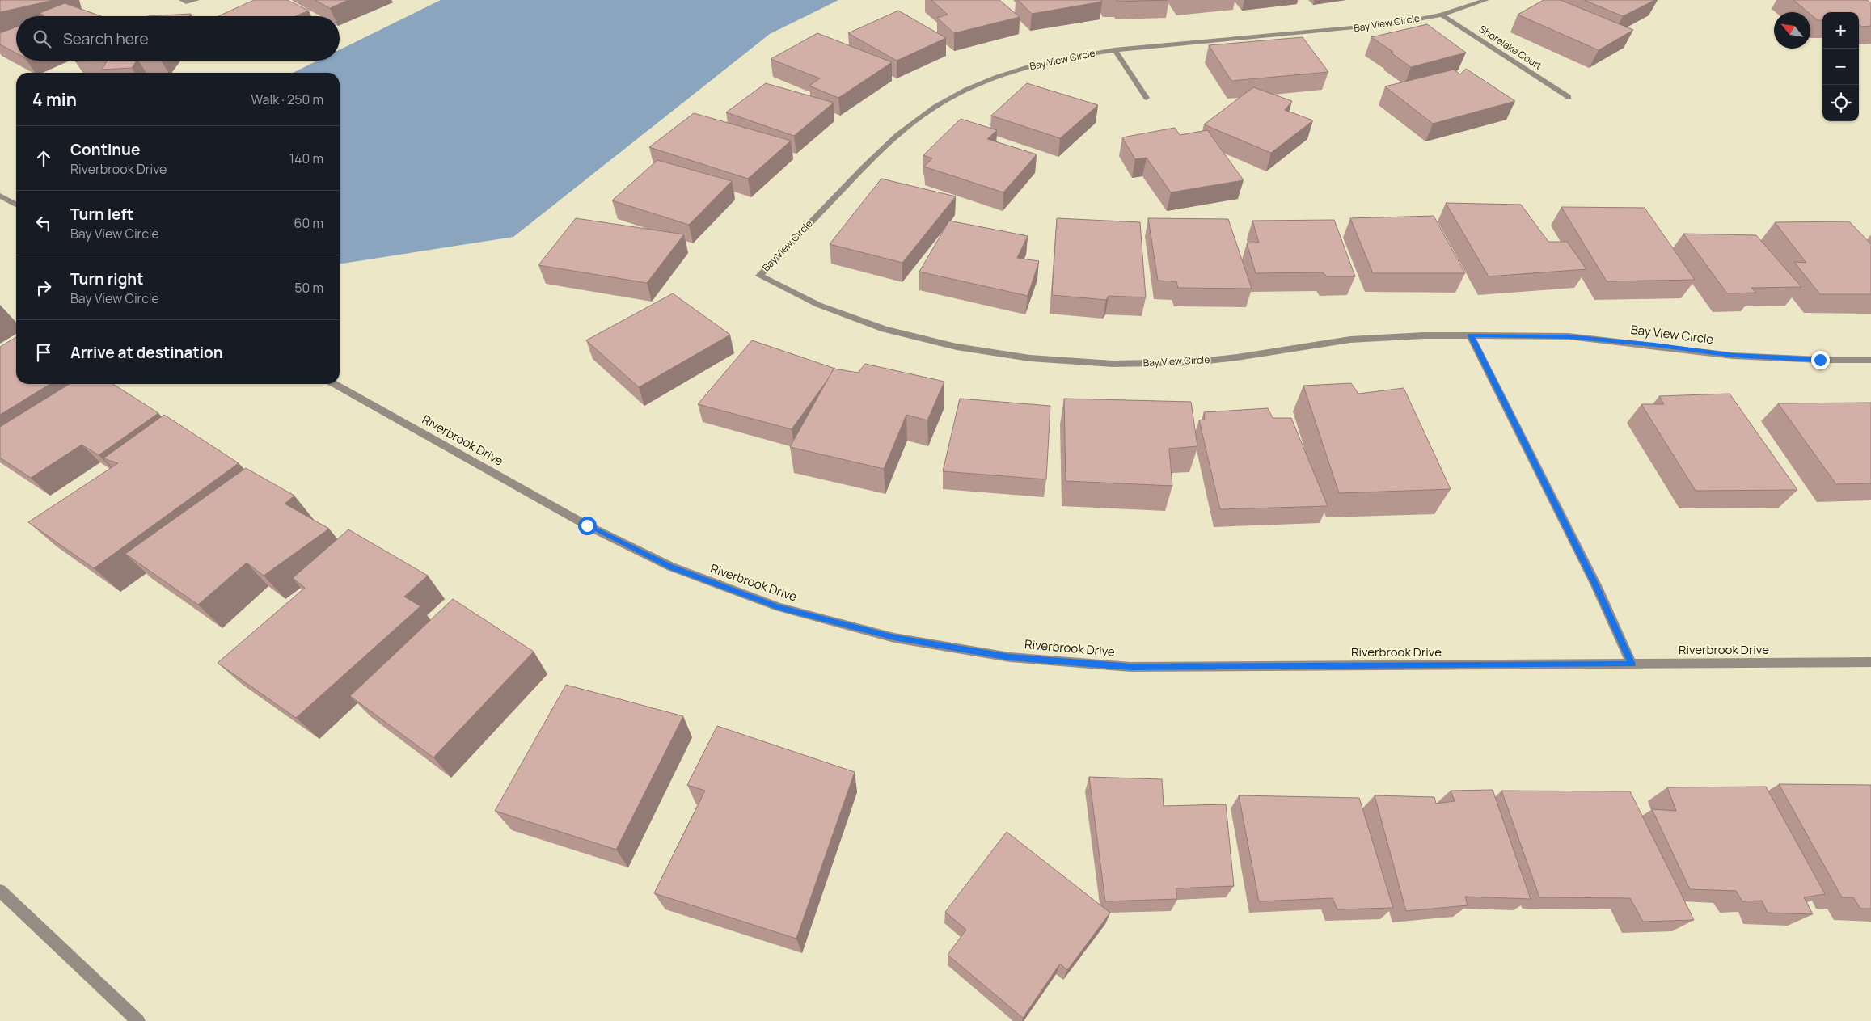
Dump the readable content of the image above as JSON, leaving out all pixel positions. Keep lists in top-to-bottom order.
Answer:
{
  "streets": {
    "street": ["Bay View Circle", "Shorelake Court", "Riverbrook Drive"]
  },
  "crossings": [
    ["Bay View Circle", "Shorelake Court"]
  ],
  "north": "top left",
  "page": {
    "map_buttons": ["+", "−"],
    "search": "Search here",
    "heading": ["4 min", "Walk · 250 m"],
    "list": [
      ["Continue", "Riverbrook Drive", "140 m"],
      ["Turn left", "Bay View Circle", "60 m"],
      ["Turn right", "Bay View Circle", "50 m"],
      "Arrive at destination"
    ]
  }
}
